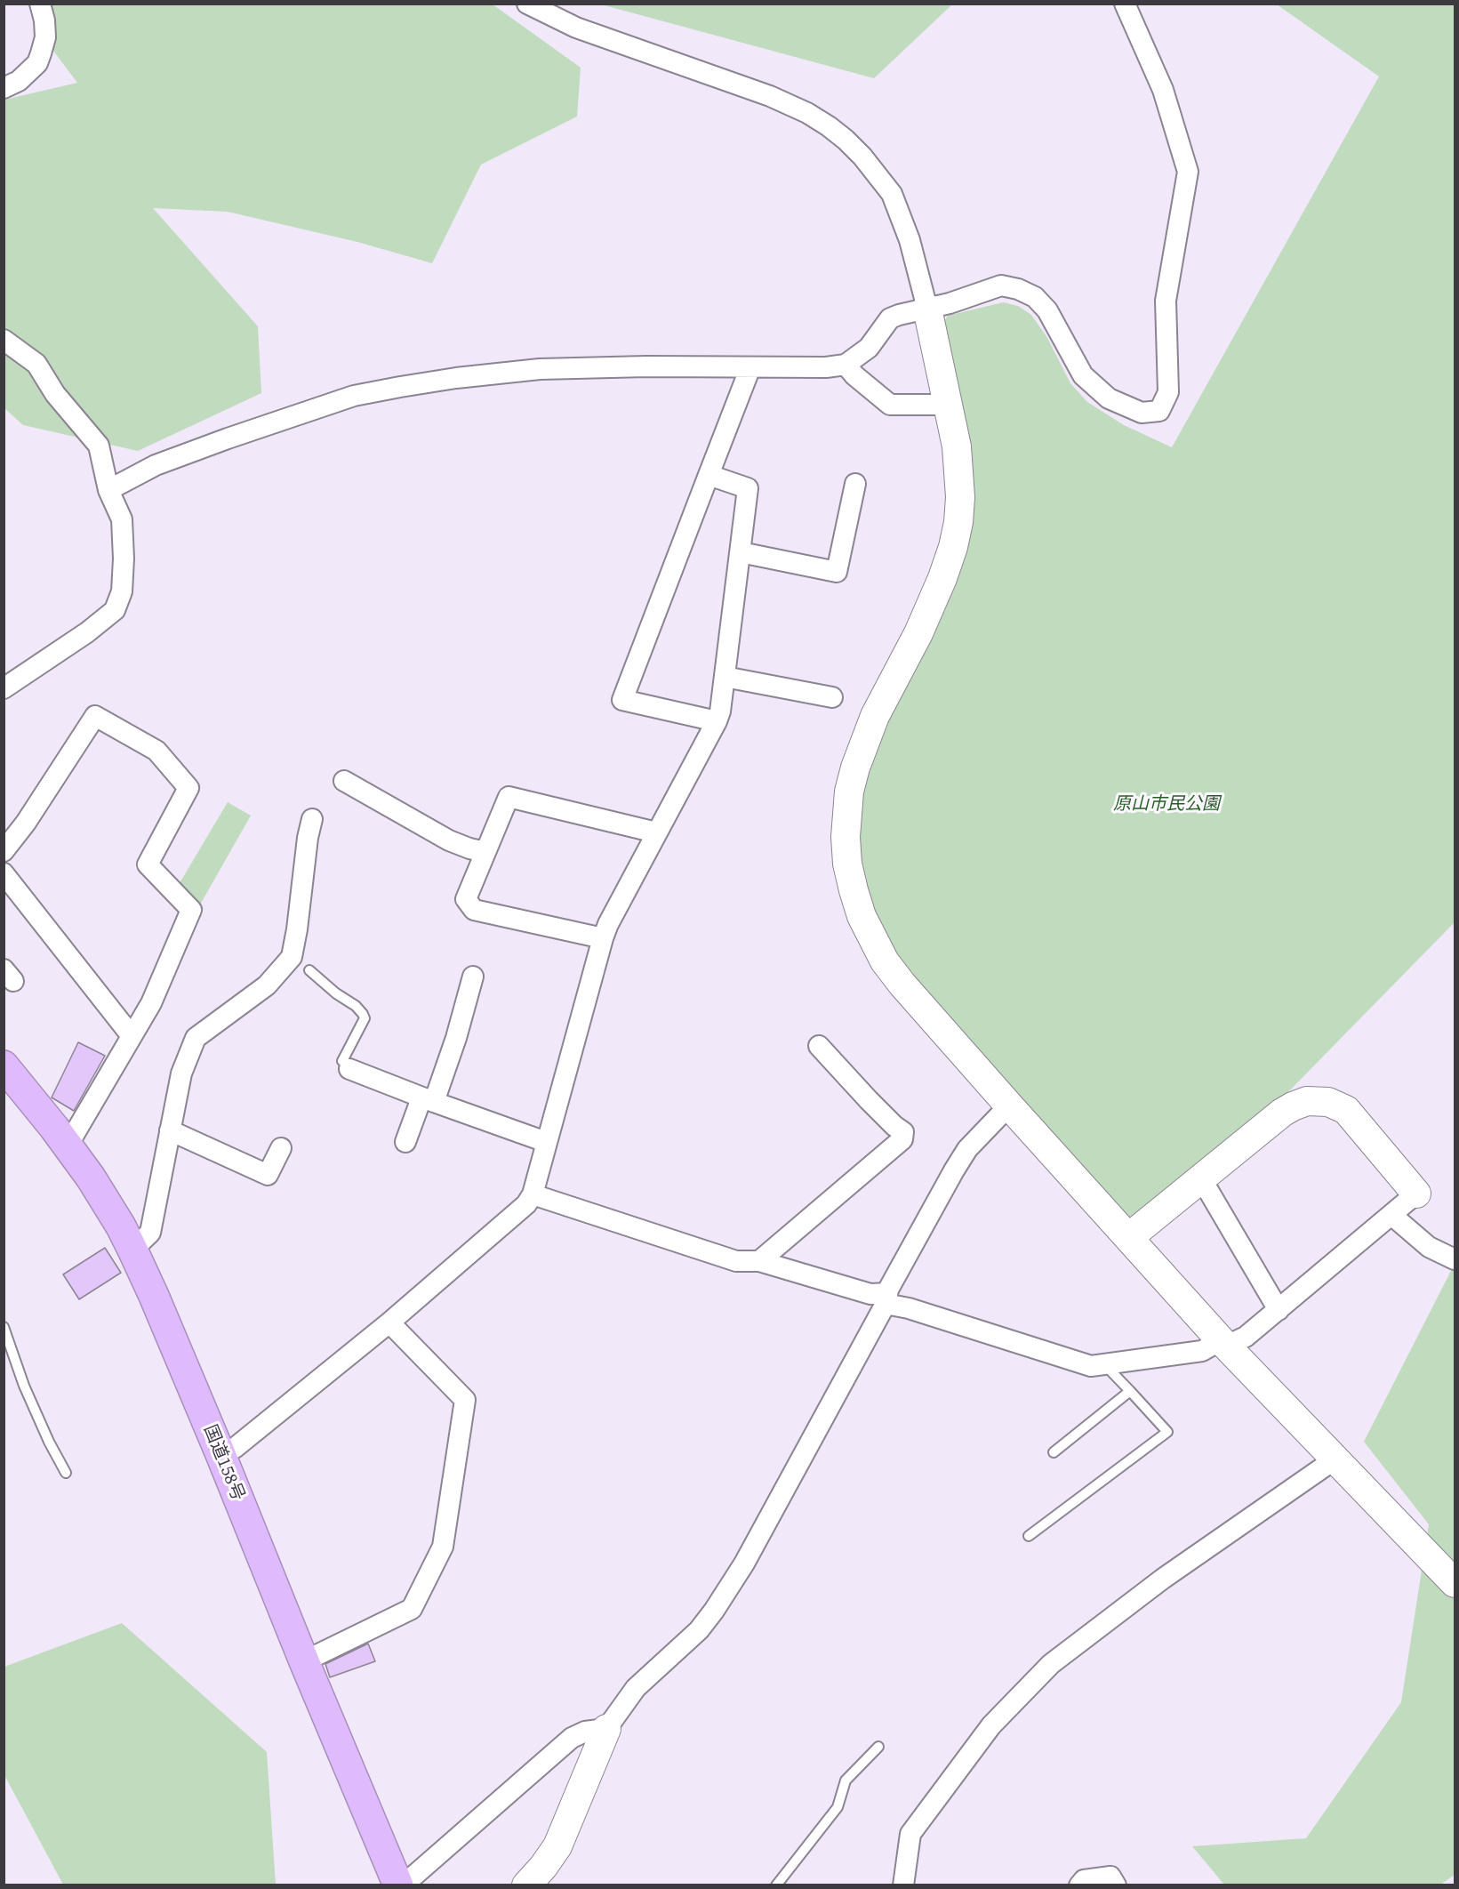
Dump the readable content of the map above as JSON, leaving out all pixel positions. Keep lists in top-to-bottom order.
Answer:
{
  "streets": {
    "highway": ["国道158号"]
  },
  "parks": ["原山市民公園"]
}
